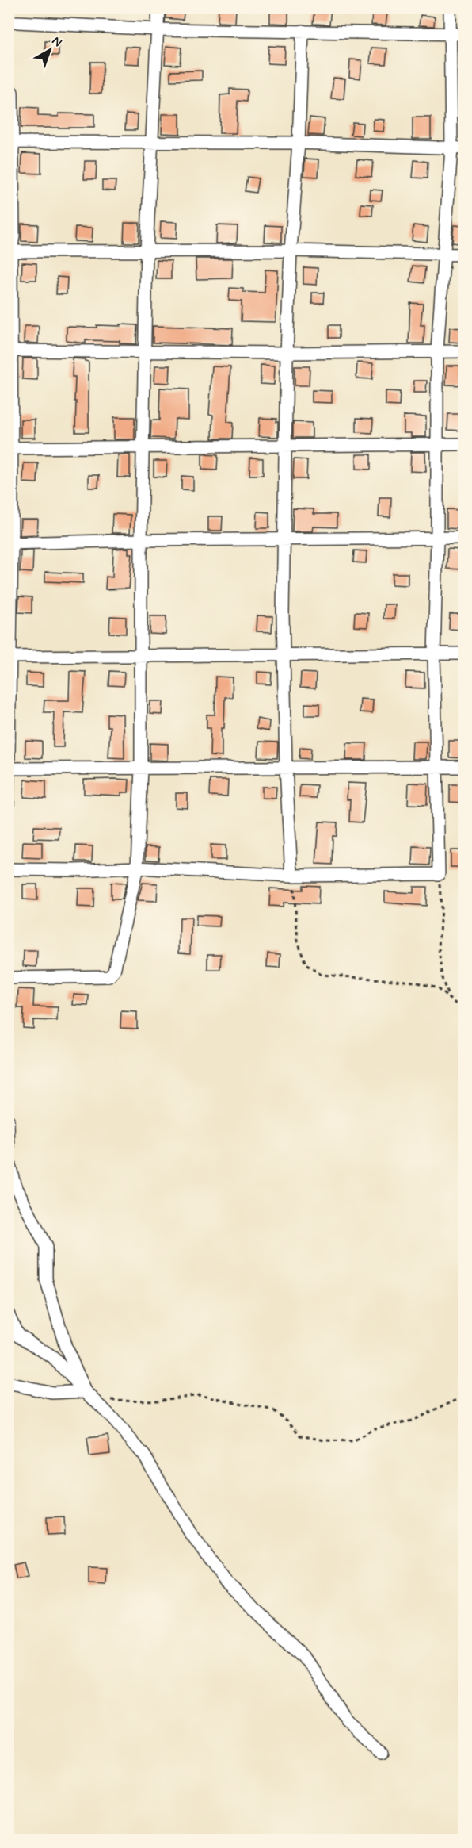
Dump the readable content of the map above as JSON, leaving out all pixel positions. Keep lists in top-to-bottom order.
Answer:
{
  "north": "top right"
}
